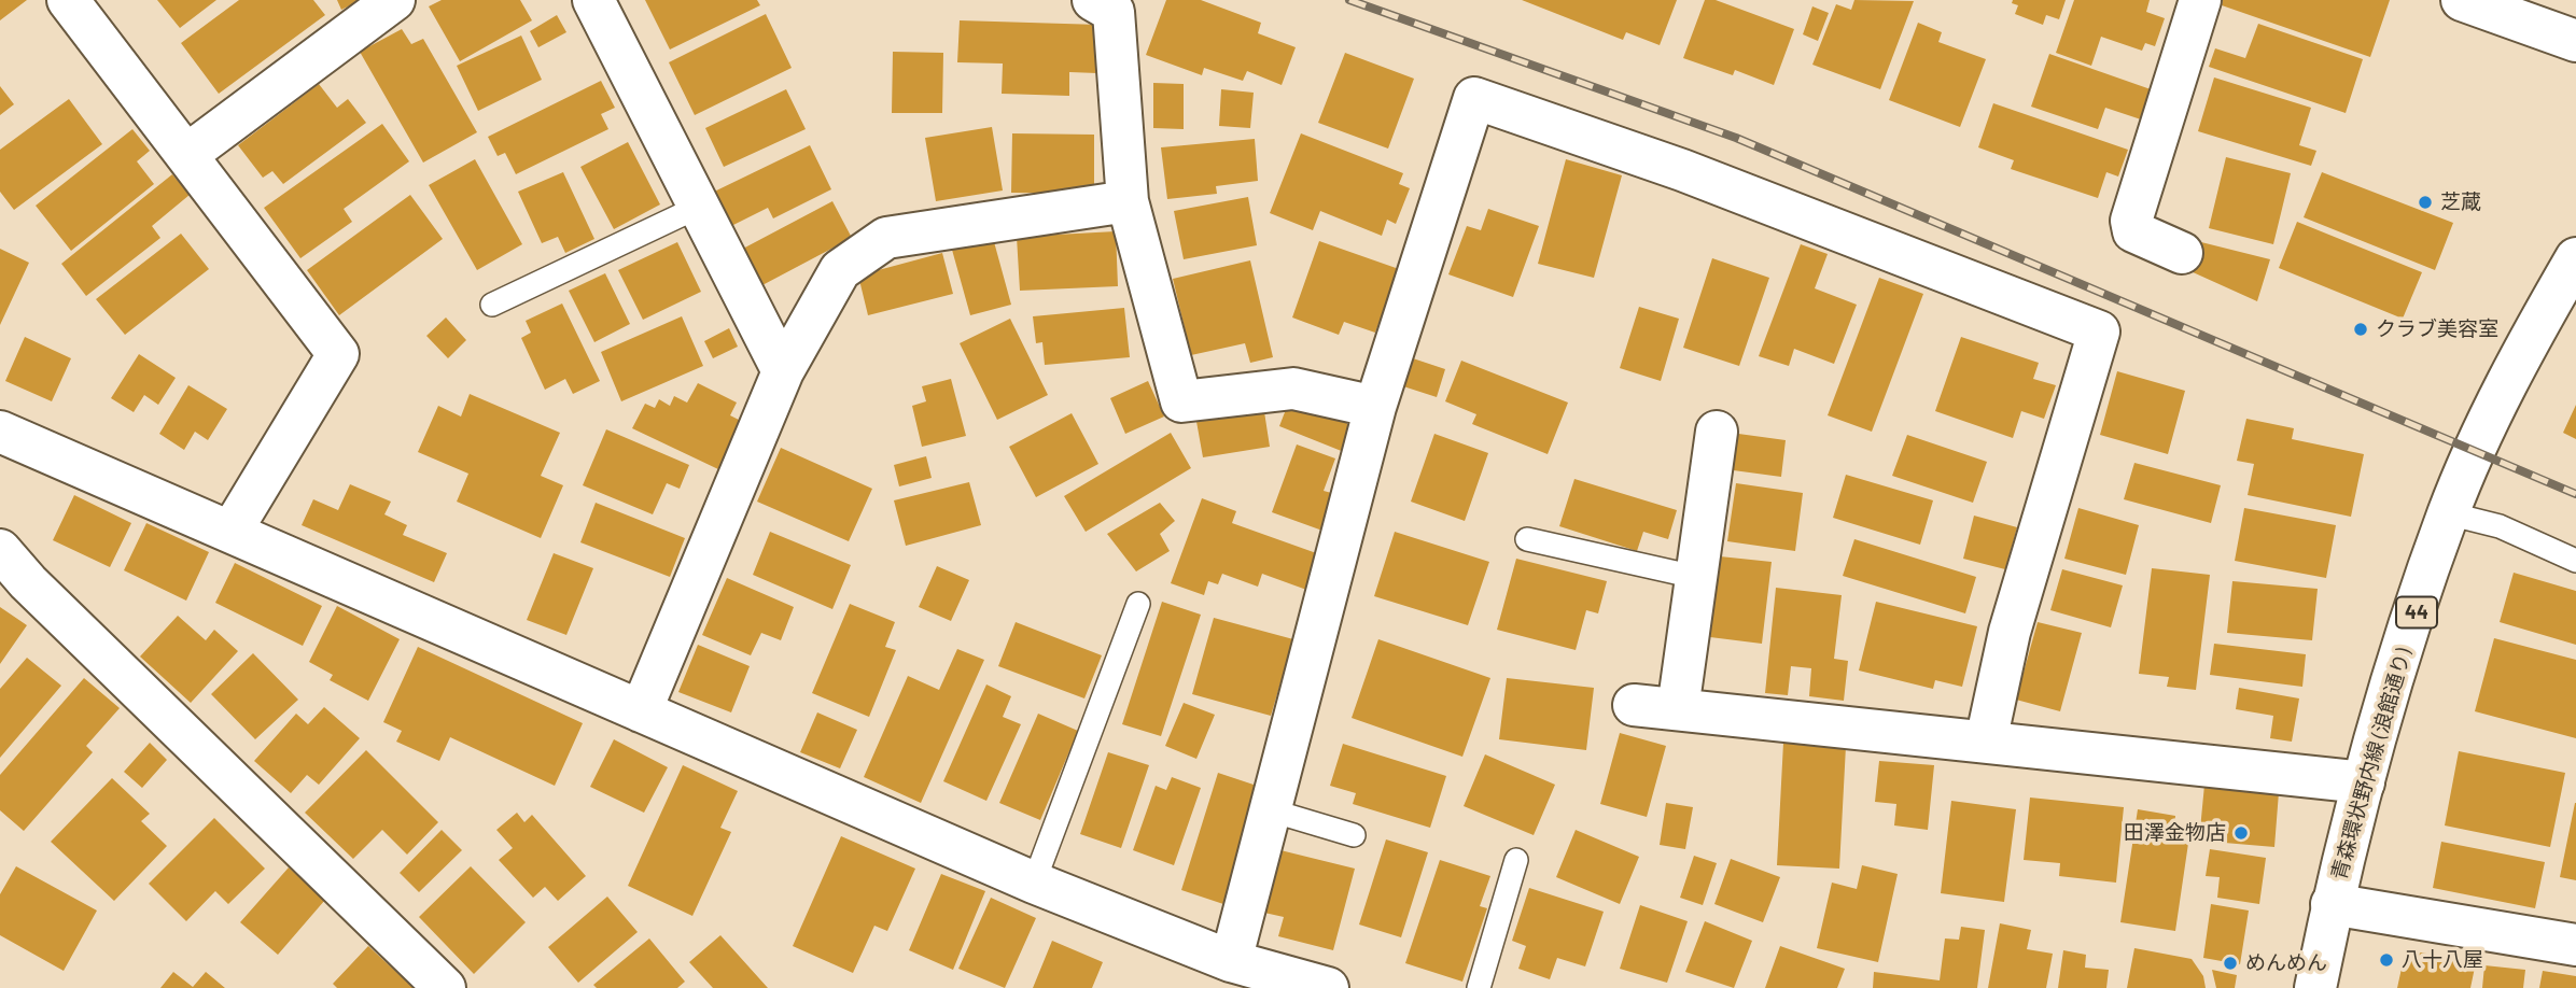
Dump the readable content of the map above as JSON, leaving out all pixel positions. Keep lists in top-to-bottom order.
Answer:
{
  "streets": {
    "street": ["44", "青森環状野内線 (浪館通り)"]
  },
  "places": [
    "芝蔵",
    "クラブ美容室",
    "田澤金物店",
    "八十八屋",
    "めんめん"
  ]
}
